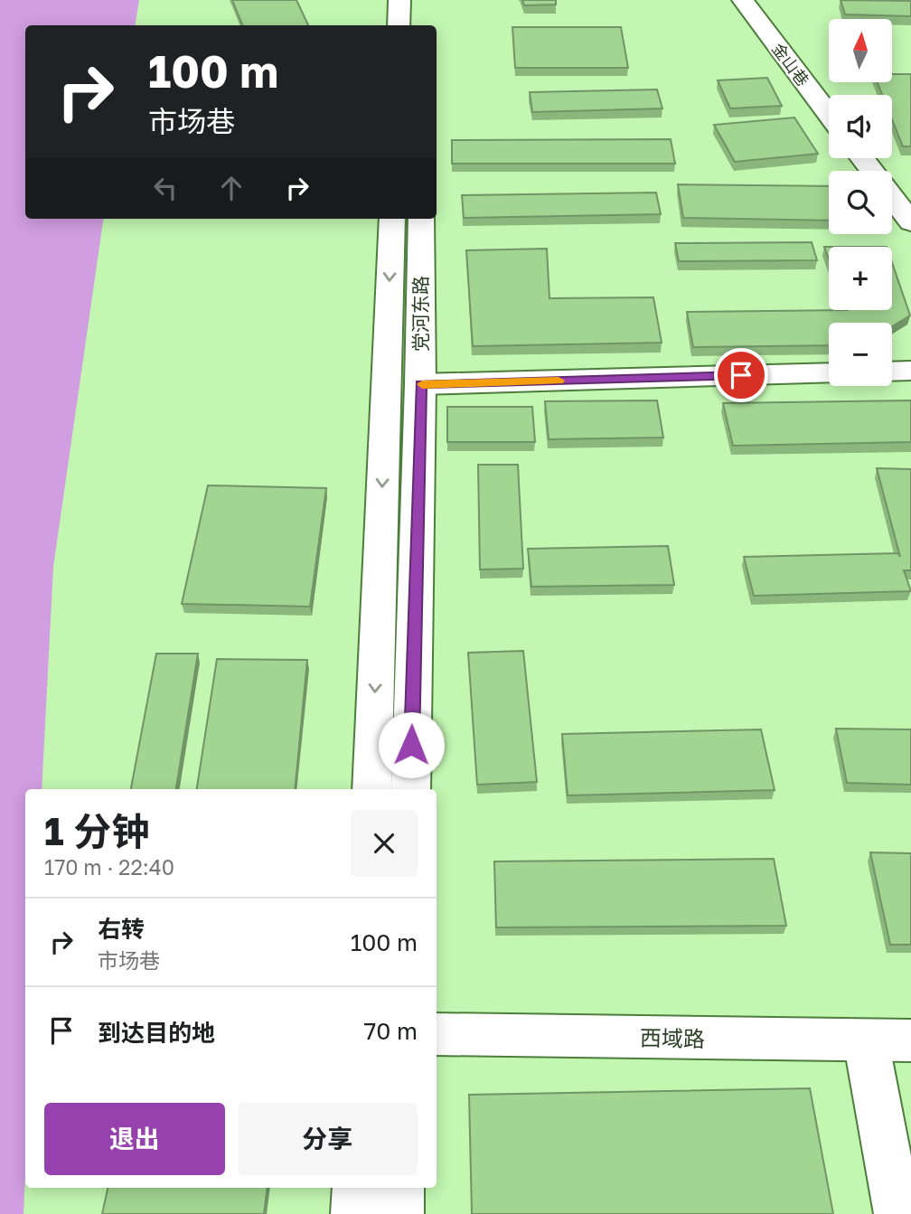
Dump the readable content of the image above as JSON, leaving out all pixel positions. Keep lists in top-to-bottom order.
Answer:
{
  "streets": {
    "main road": ["金山巷", "党河东路", "西域路"]
  },
  "north": "top",
  "page": {
    "map_buttons": ["+", "−"],
    "turn": ["100 m", "市场巷"],
    "heading": ["1 分钟", "170 m · 22:40"],
    "list": [
      {
        "name": "右转",
        "note": "市场巷",
        "value": "100 m"
      },
      {
        "name": "到达目的地",
        "value": "70 m"
      }
    ],
    "buttons": ["退出", "分享"]
  }
}
